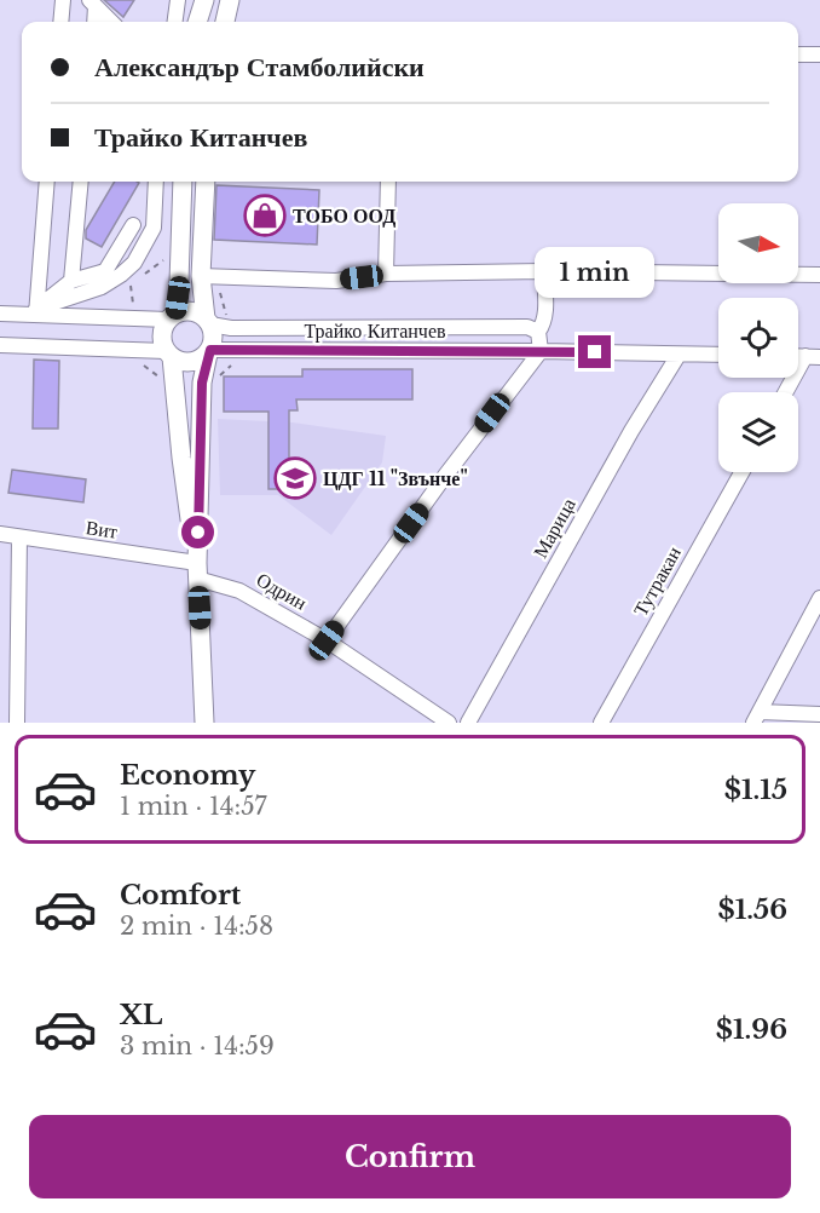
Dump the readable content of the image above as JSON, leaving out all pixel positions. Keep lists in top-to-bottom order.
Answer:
{
  "streets": {
    "street": [
      "Трайко Китанчев",
      "Марица",
      "Вит",
      "Тутракан",
      "Одрин"
    ]
  },
  "crossings": [
    ["Трайко Китанчев", "Марица"],
    ["Вит", "Одрин"]
  ],
  "places": {
    "shop": ["ТОБО ООД"],
    "school or university": ["ЦДГ 11 \"Звънче\""]
  },
  "north": "right",
  "page": {
    "banner": ["Александър Стамболийски", "Трайко Китанчев"],
    "bubble": "1 min",
    "list": [
      {
        "name": "Economy",
        "note": "1 min · 14:57",
        "value": "$1.15"
      },
      {
        "name": "Comfort",
        "note": "2 min · 14:58",
        "value": "$1.56"
      },
      {
        "name": "XL",
        "note": "3 min · 14:59",
        "value": "$1.96"
      }
    ],
    "buttons": "Confirm"
  }
}
